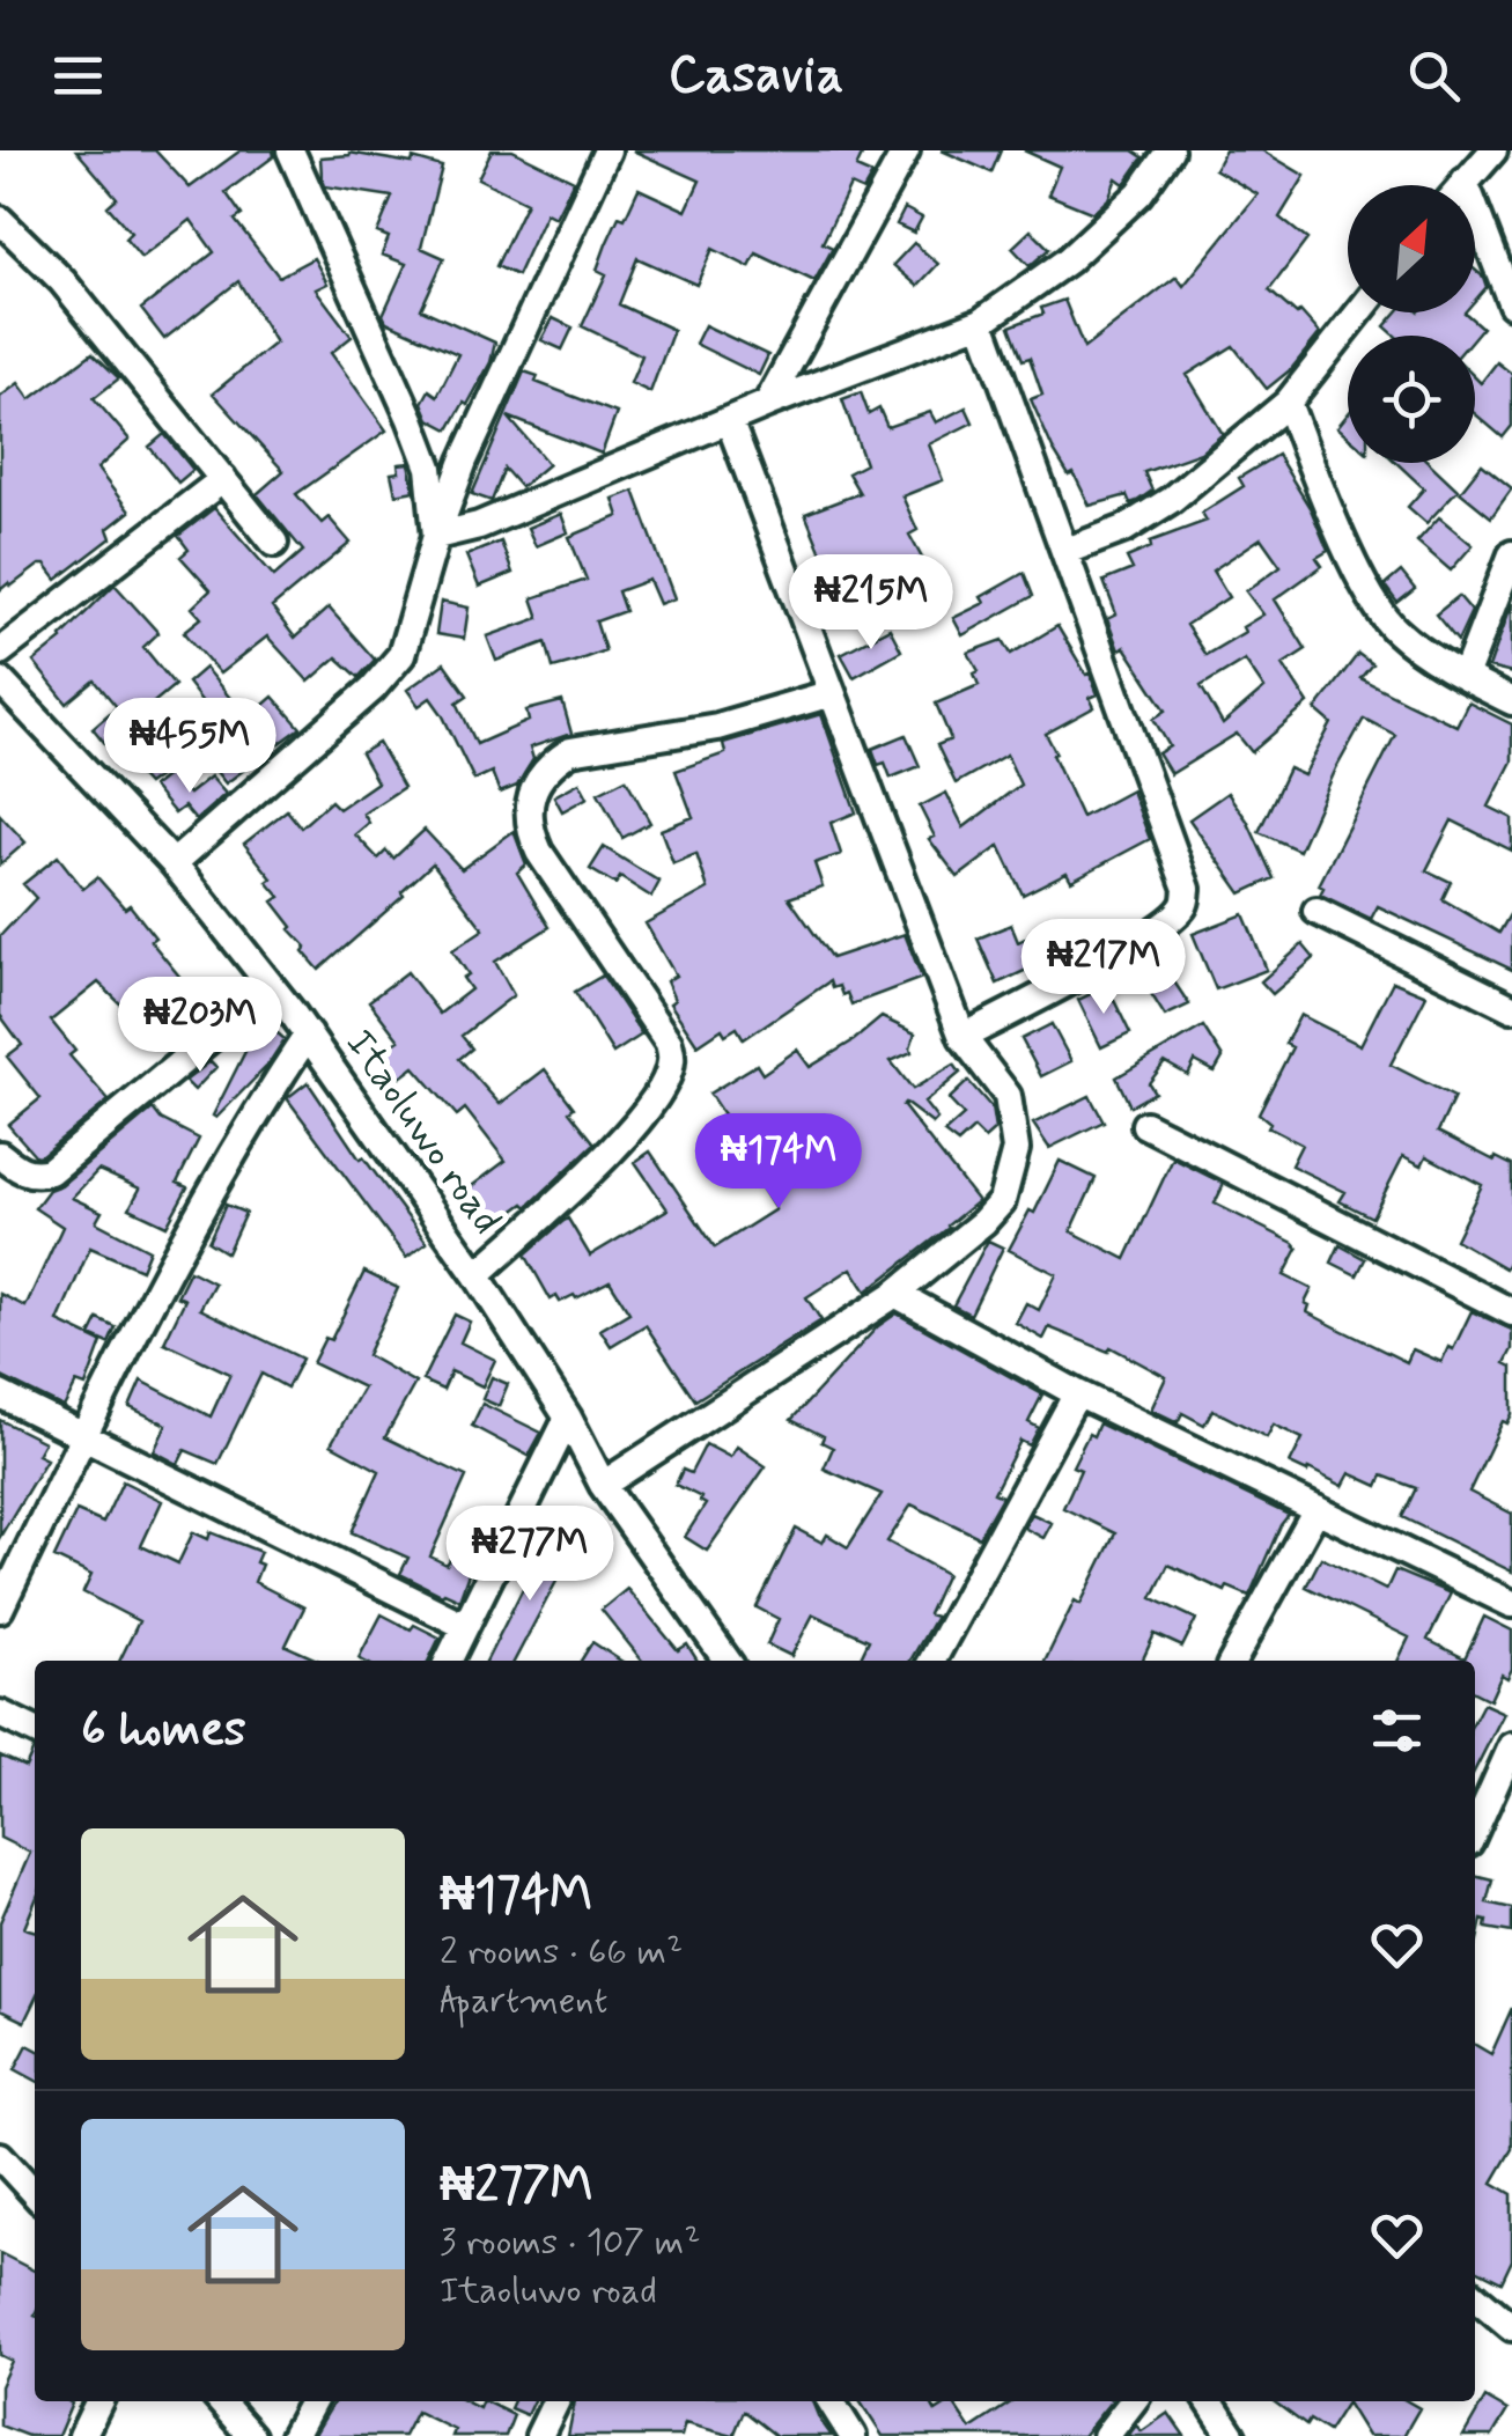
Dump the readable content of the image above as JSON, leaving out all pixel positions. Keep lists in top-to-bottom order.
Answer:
{
  "streets": {
    "street": ["Itaoluwo road"]
  },
  "north": "top right",
  "page": {
    "header": "Casavia",
    "price": [
      "₦215M",
      "₦455M",
      "₦217M",
      "₦203M",
      "₦174M",
      "₦277M"
    ],
    "heading": "6 homes",
    "list": [
      {
        "name": "₦174M",
        "note": "2 rooms · 66 m² · Apartment"
      },
      {
        "name": "₦277M",
        "note": "3 rooms · 107 m² · Itaoluwo road"
      }
    ]
  }
}
